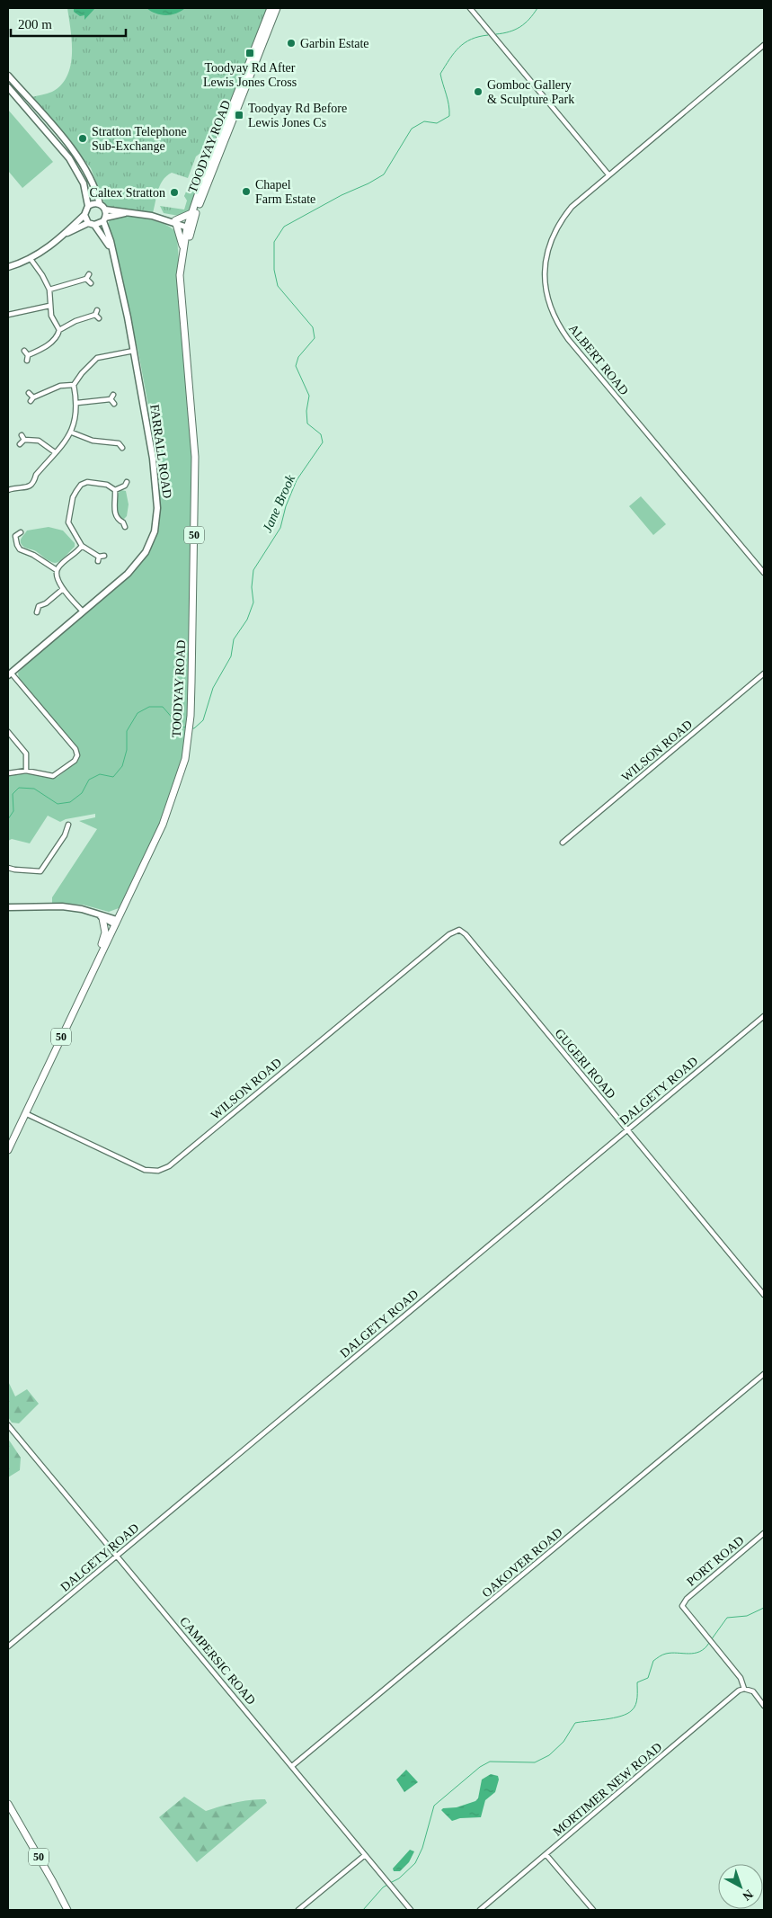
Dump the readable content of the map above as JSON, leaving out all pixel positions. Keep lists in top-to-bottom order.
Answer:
{
  "streets": {
    "main road": ["TOODYAY ROAD", "FARRALL ROAD", "50"],
    "street": [
      "ALBERT ROAD",
      "WILSON ROAD",
      "GUGERI ROAD",
      "DALGETY ROAD",
      "PORT ROAD",
      "OAKOVER ROAD",
      "CAMPERSIC ROAD",
      "MORTIMER NEW ROAD"
    ]
  },
  "crossings": [
    ["TOODYAY ROAD", "WILSON ROAD"],
    ["WILSON ROAD", "GUGERI ROAD"],
    ["GUGERI ROAD", "DALGETY ROAD"],
    ["DALGETY ROAD", "CAMPERSIC ROAD"],
    ["PORT ROAD", "MORTIMER NEW ROAD"],
    ["OAKOVER ROAD", "CAMPERSIC ROAD"]
  ],
  "water": ["Jane Brook"],
  "places": {
    "other": [
      "Garbin Estate",
      "Gomboc Gallery & Sculpture Park",
      "Stratton Telephone Sub-Exchange",
      "Chapel Farm Estate",
      "Caltex Stratton"
    ],
    "transit": ["Toodyay Rd After Lewis Jones Cross", "Toodyay Rd Before Lewis Jones Cs"]
  },
  "scale_bar": "200 m",
  "north": "bottom right"
}
